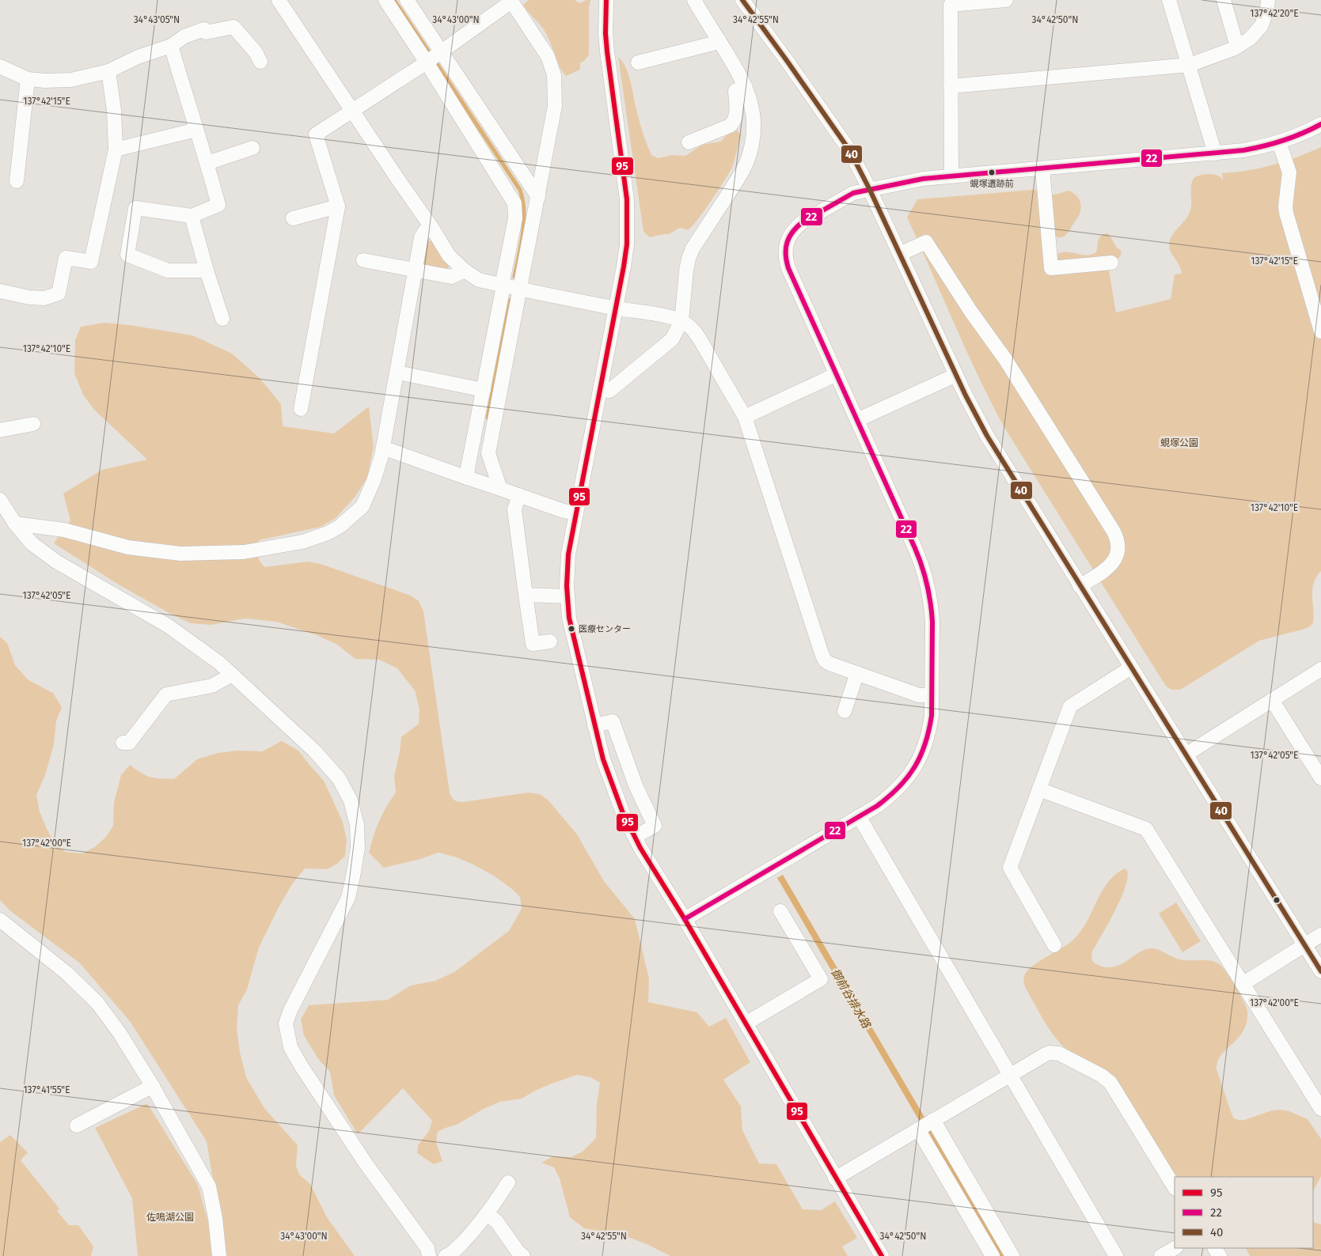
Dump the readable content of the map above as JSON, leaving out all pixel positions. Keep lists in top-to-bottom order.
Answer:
{
  "water": ["御前谷排水路"],
  "parks": ["蜆塚公園", "佐鳴湖公園"],
  "places": ["蜆塚遺跡前", "医療センター"],
  "lines": ["transit line 95", "transit line 40", "transit line 22"],
  "legend": ["95", "22", "40"],
  "coordinates": [
    "137°42'20\"E",
    "34°43'05\"N",
    "34°43'00\"N",
    "34°42'55\"N",
    "34°42'50\"N",
    "137°42'15\"E",
    "137°42'10\"E",
    "137°42'05\"E",
    "137°42'00\"E",
    "137°41'55\"E"
  ]
}
